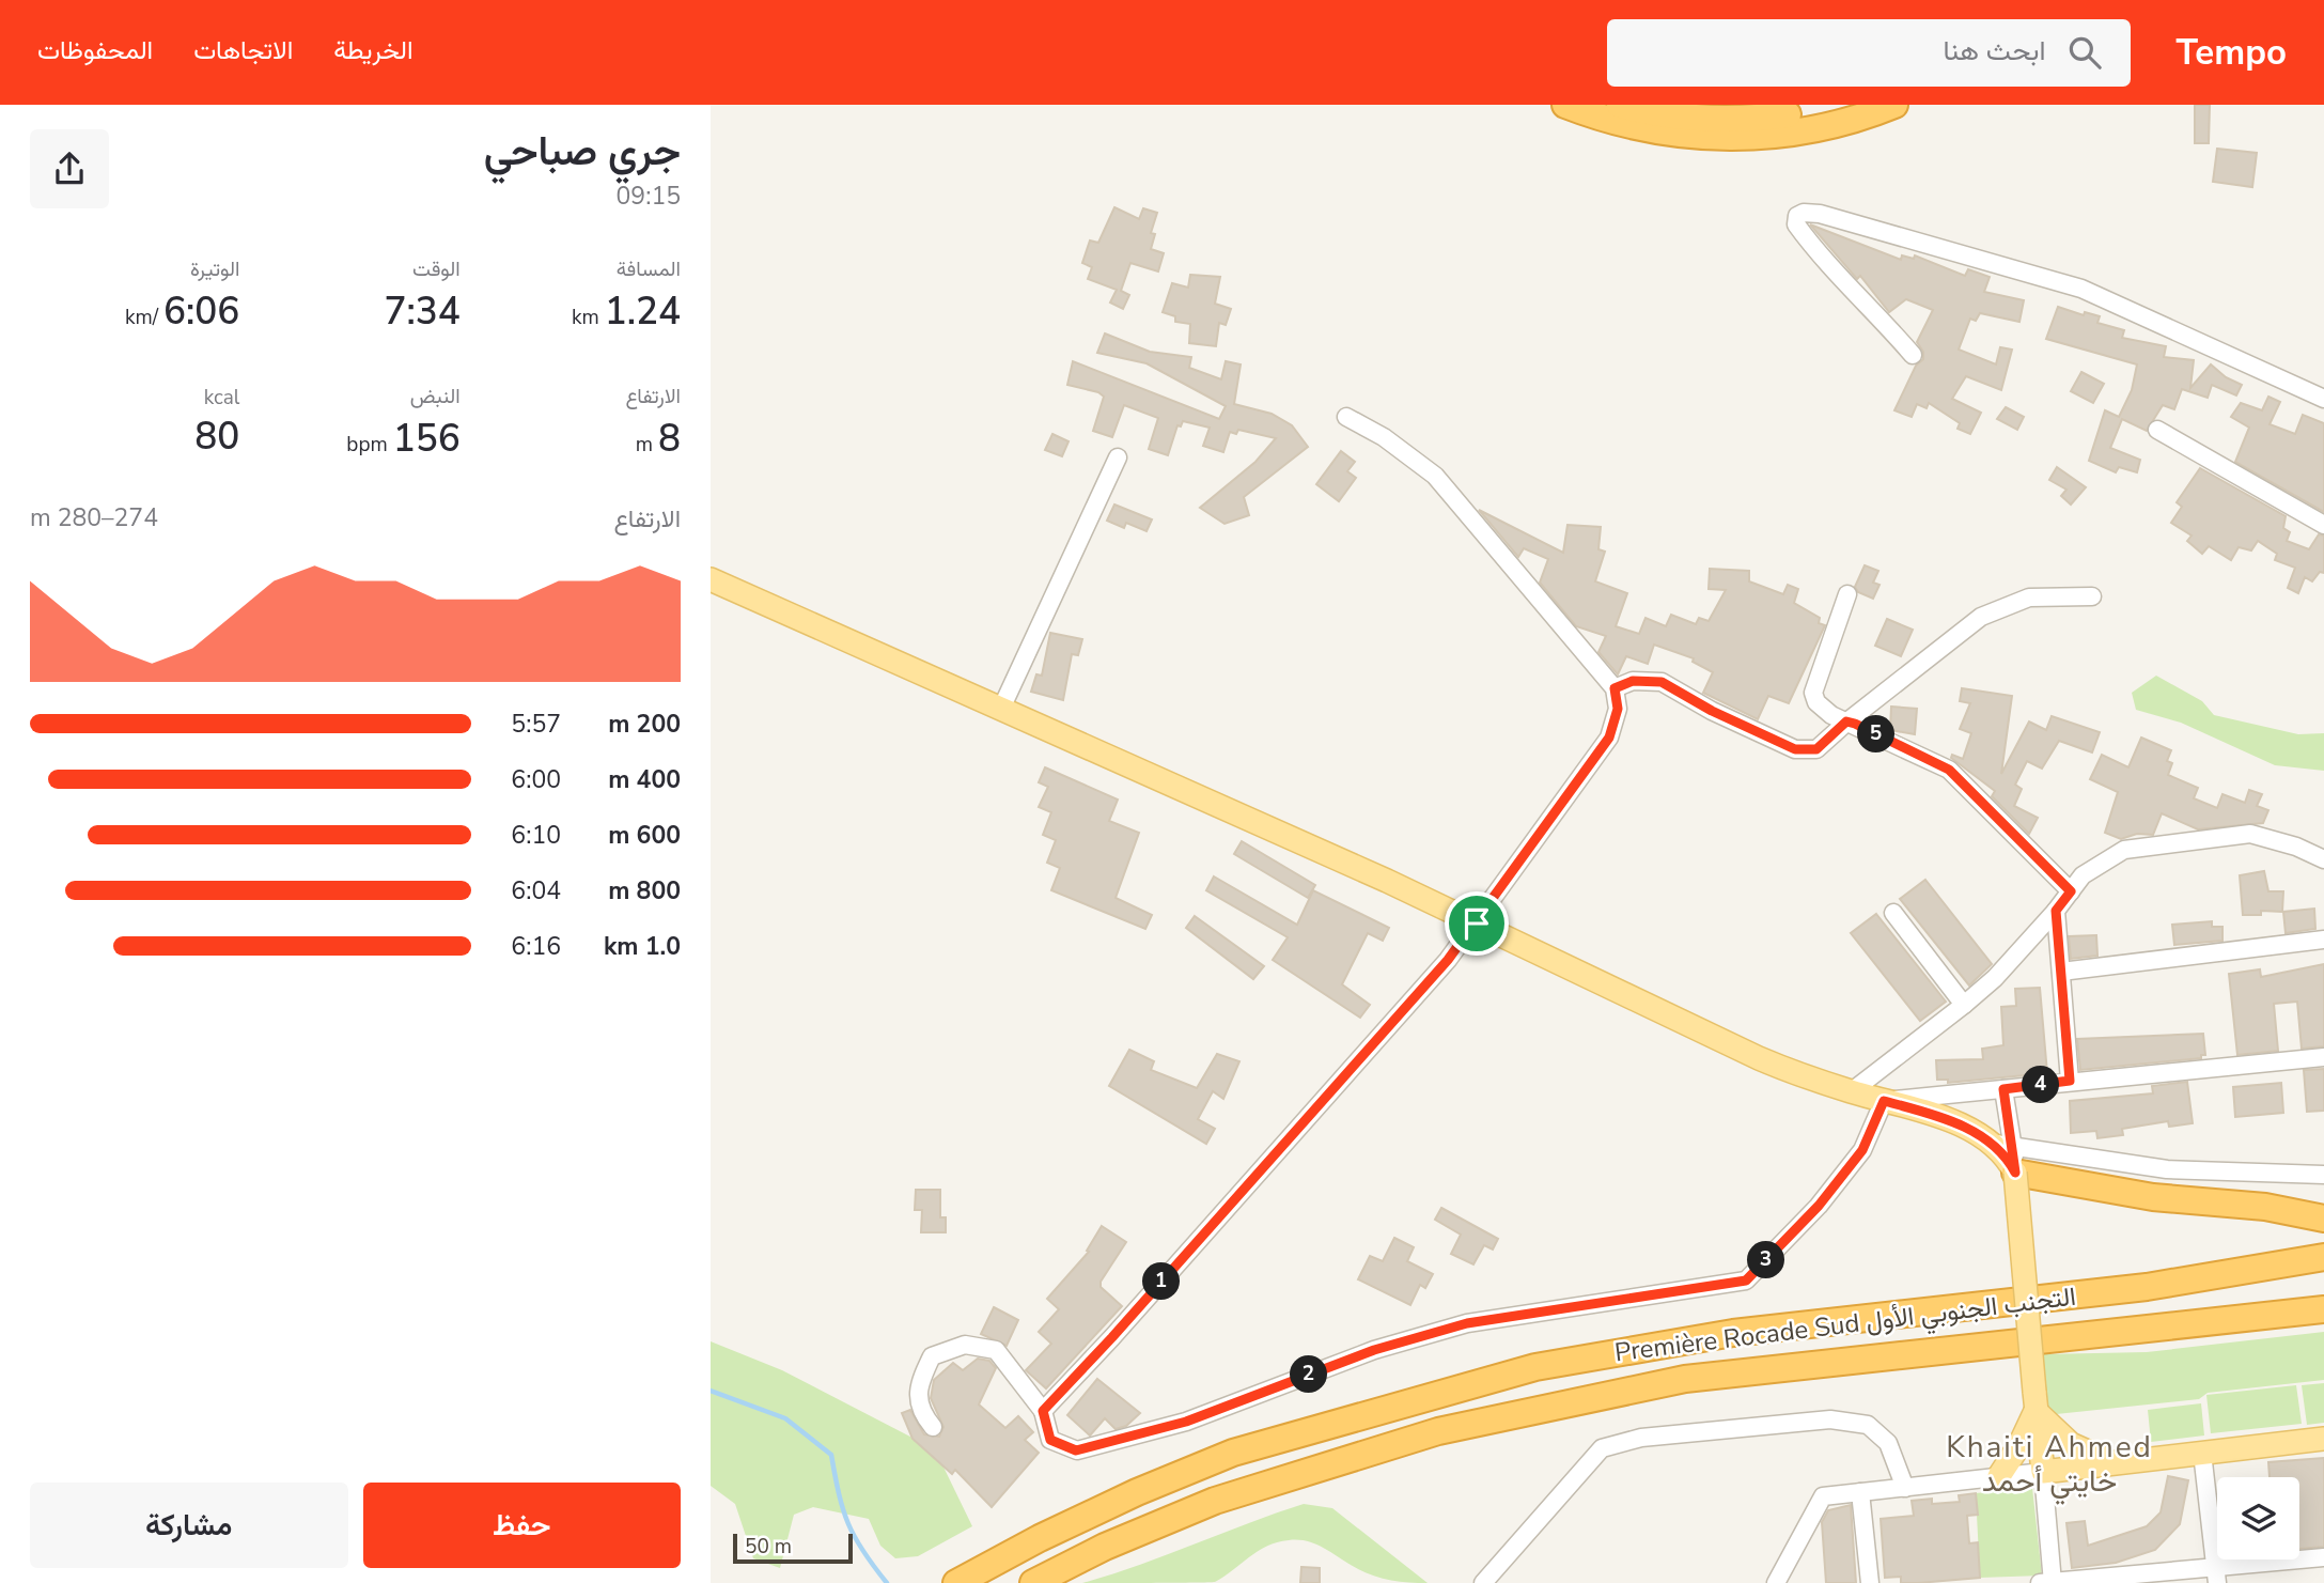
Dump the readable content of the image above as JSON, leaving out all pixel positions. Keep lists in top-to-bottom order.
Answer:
{
  "streets": {
    "highway": ["Première Rocade Sud التجنب الجنوبي الأول"]
  },
  "districts": ["Khaiti Ahmed خايتي أحمد"],
  "scale_bar": "50 m",
  "page": {
    "header": "Tempo",
    "search": "ابحث هنا",
    "nav": ["الخريطة", "الاتجاهات", "المحفوظات"],
    "heading": ["جري صباحي", "09:15"],
    "stats": [
      ["المسافة", "1.24 km"],
      ["الوقت", "7:34"],
      ["الوتيرة", "6:06 /km"],
      ["الارتفاع", "8 m"],
      ["النبض", "156 bpm"],
      ["kcal", "80"]
    ],
    "chart": ["الارتفاع", "274–280 m"],
    "list": [
      {
        "name": "200 m",
        "note": "5:57"
      },
      {
        "name": "400 m",
        "note": "6:00"
      },
      {
        "name": "600 m",
        "note": "6:10"
      },
      {
        "name": "800 m",
        "note": "6:04"
      },
      {
        "name": "1.0 km",
        "note": "6:16"
      }
    ],
    "pins": [
      "5",
      "4",
      "3",
      "1",
      "2"
    ],
    "buttons": ["حفظ", "مشاركة"],
    "scale": "50 m"
  }
}
